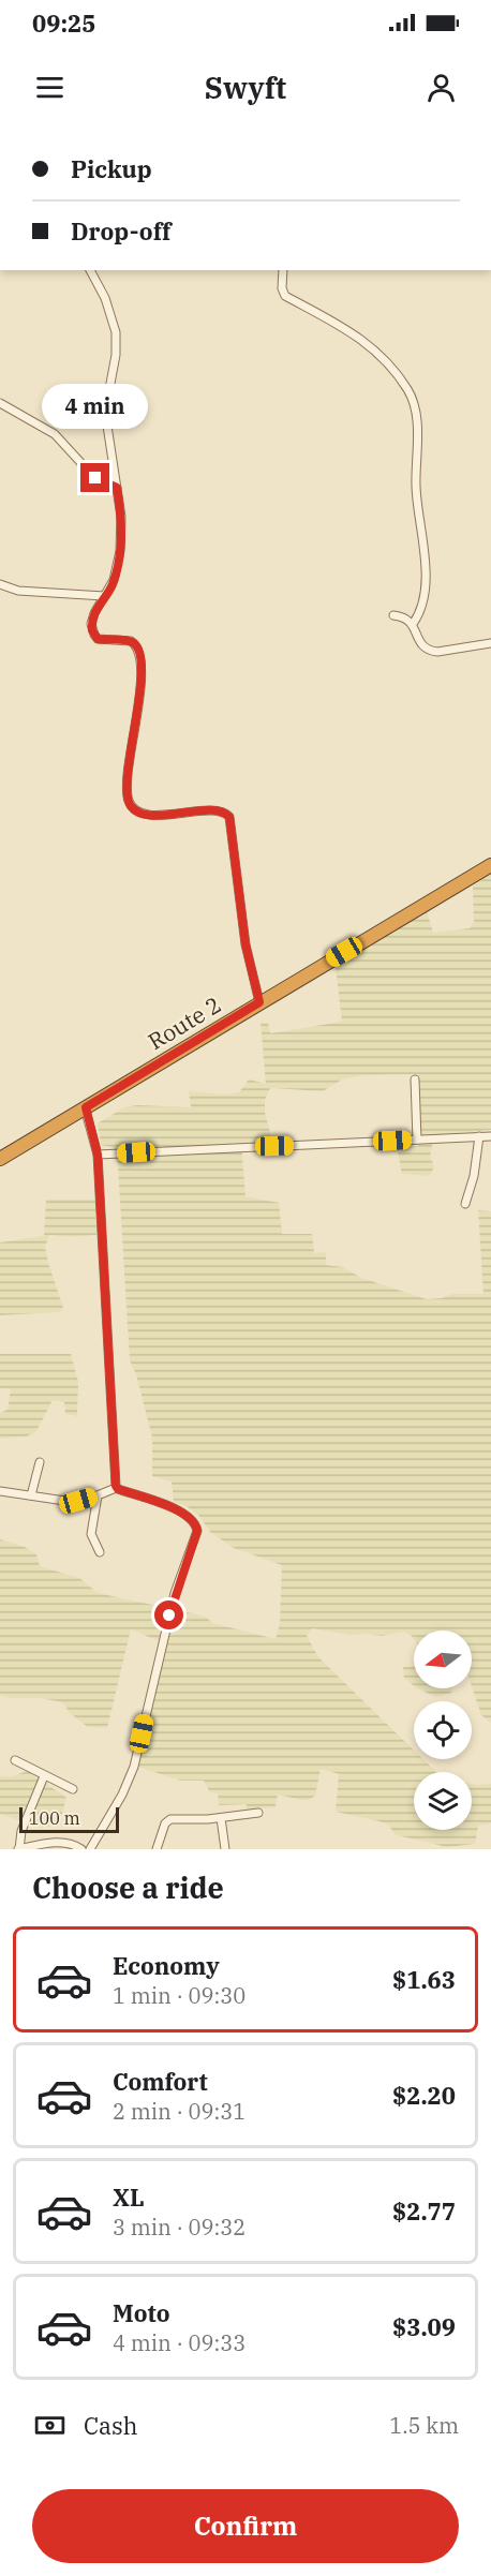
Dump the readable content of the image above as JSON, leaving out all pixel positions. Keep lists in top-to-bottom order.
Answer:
{
  "streets": {
    "highway": ["Route 2"]
  },
  "scale_bar": "100 m",
  "north": "left",
  "page": {
    "status": "09:25",
    "header": "Swyft",
    "banner": ["Pickup", "Drop-off"],
    "bubble": "4 min",
    "scale": "100 m",
    "heading": "Choose a ride",
    "list": [
      {
        "name": "Economy",
        "note": "1 min · 09:30",
        "value": "$1.63"
      },
      {
        "name": "Comfort",
        "note": "2 min · 09:31",
        "value": "$2.20"
      },
      {
        "name": "XL",
        "note": "3 min · 09:32",
        "value": "$2.77"
      },
      {
        "name": "Moto",
        "note": "4 min · 09:33",
        "value": "$3.09"
      }
    ],
    "pay": ["Cash", "1.5 km"],
    "buttons": "Confirm"
  }
}
